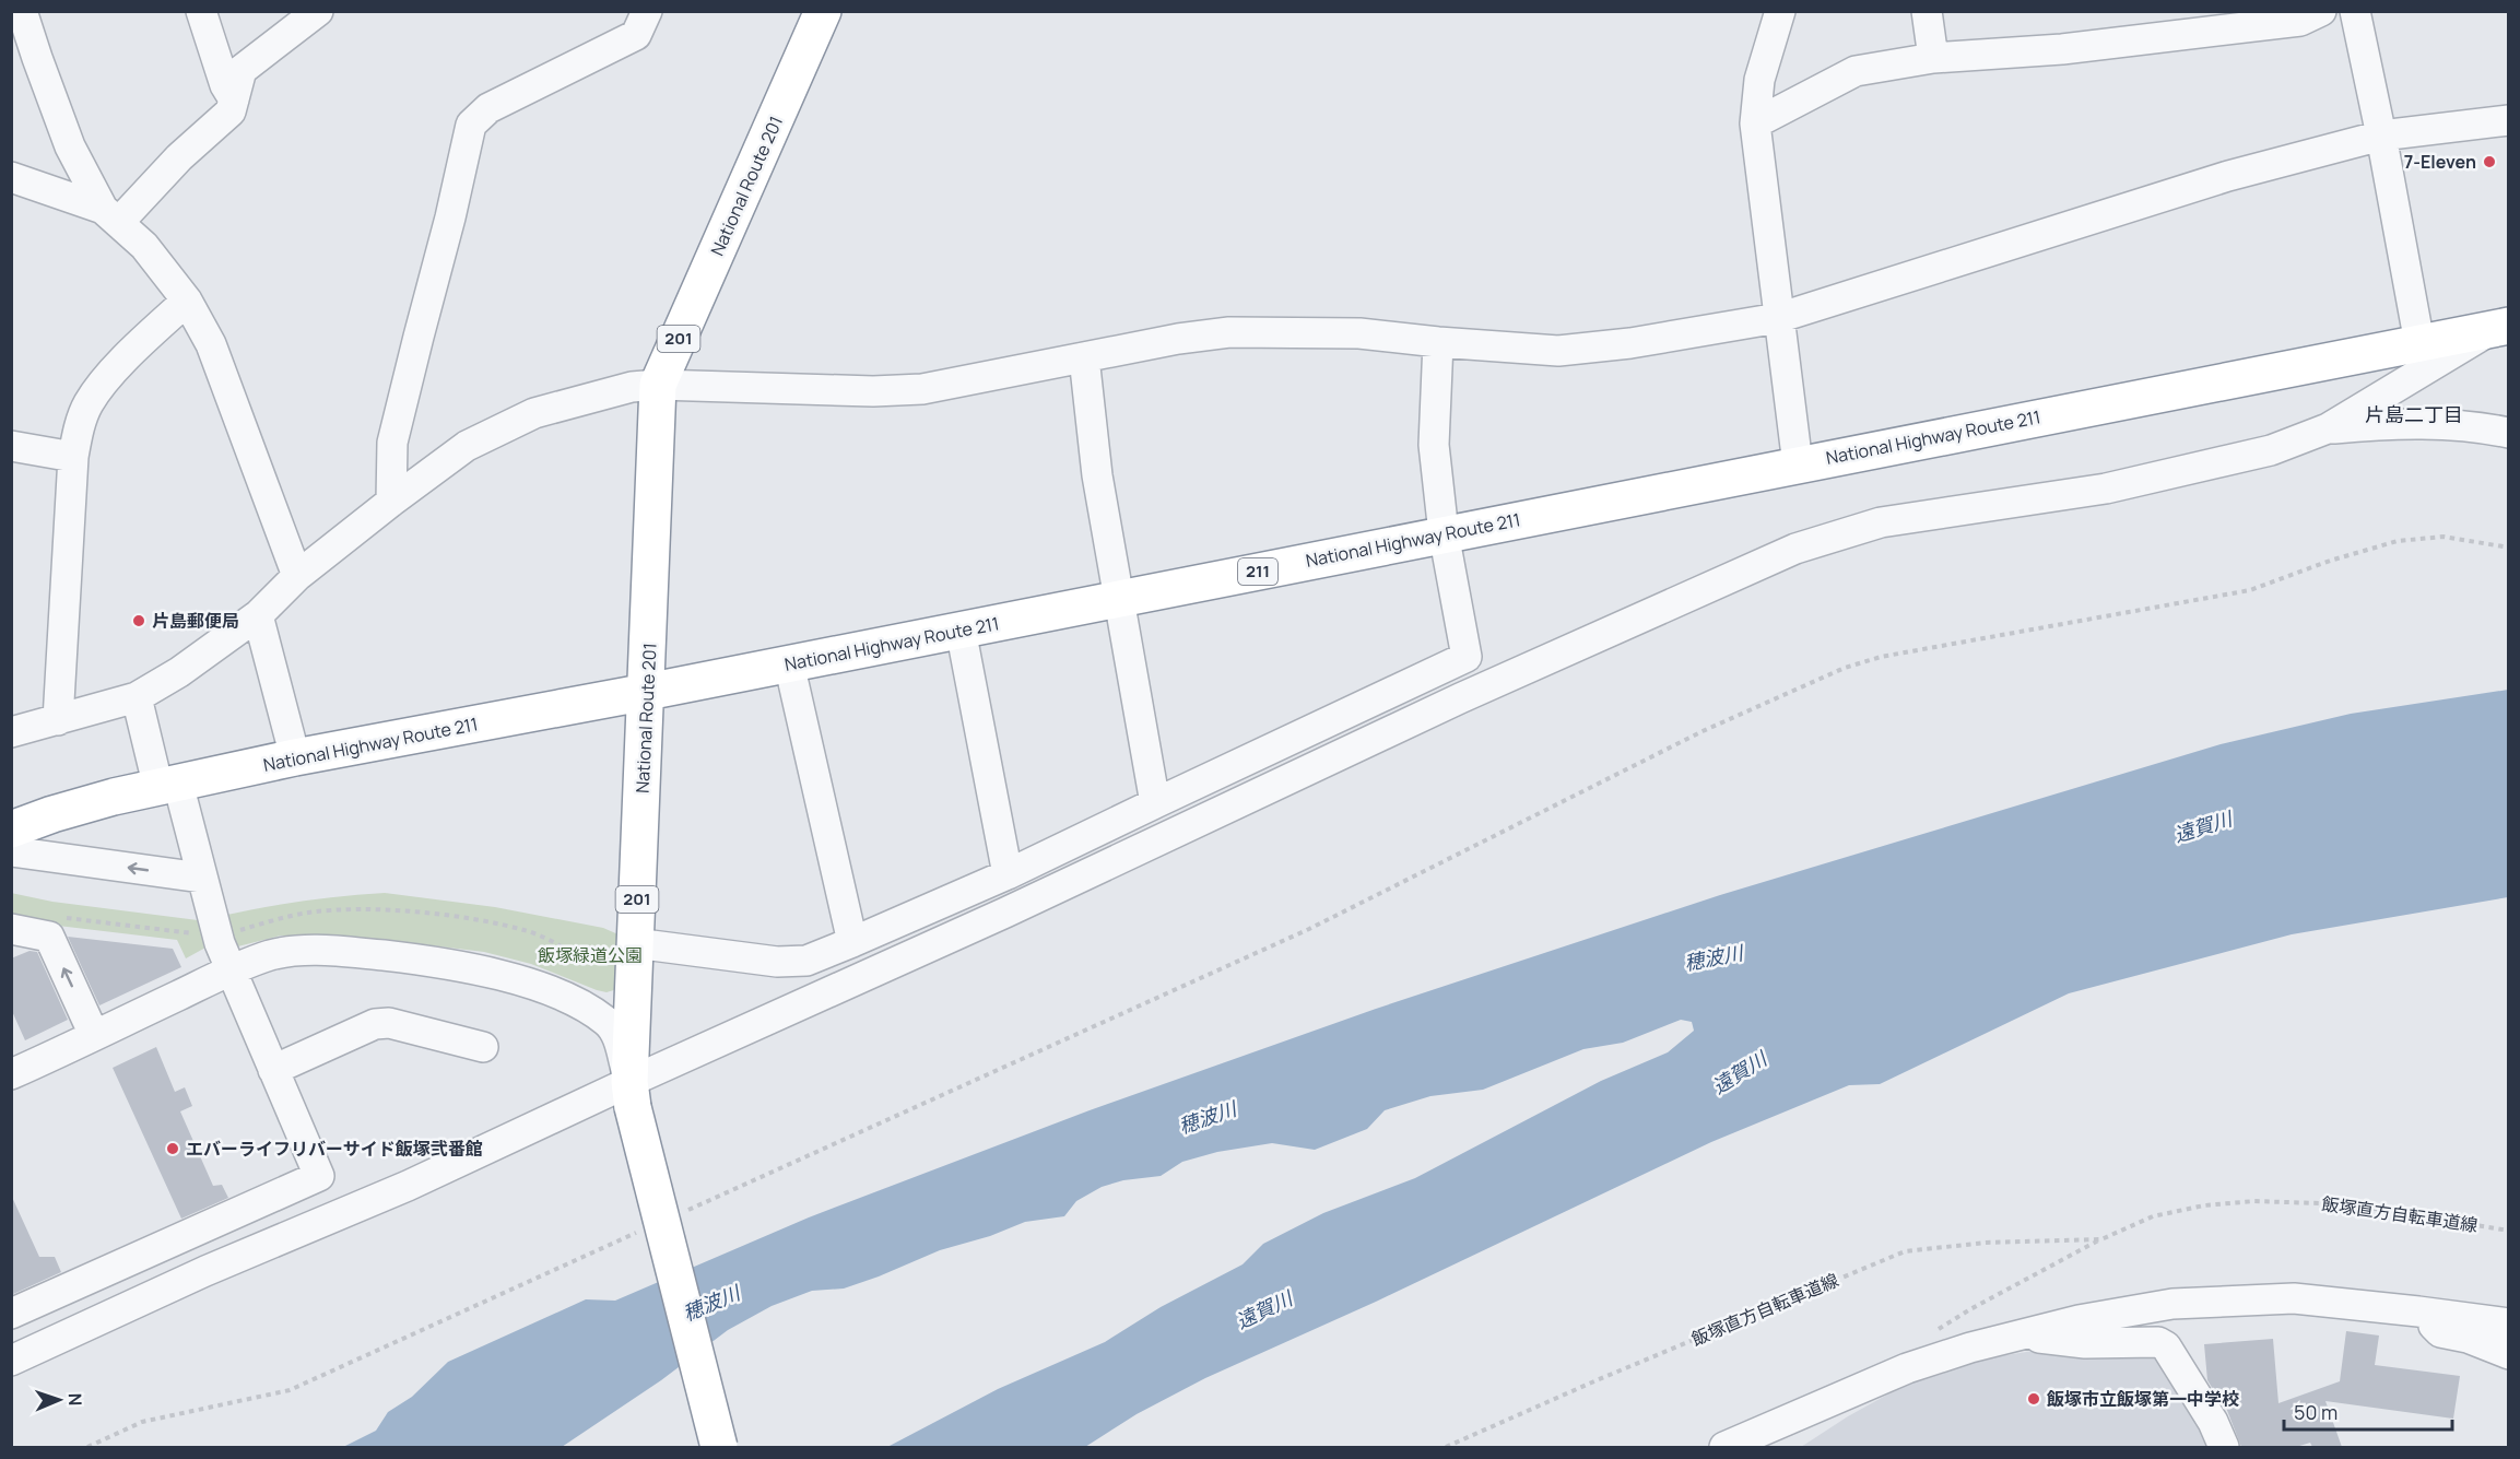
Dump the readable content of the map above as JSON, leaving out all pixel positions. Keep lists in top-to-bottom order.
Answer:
{
  "streets": {
    "highway": [
      "National Route 201",
      "201",
      "National Highway Route 211",
      "211"
    ],
    "path": ["飯塚直方自転車道線"]
  },
  "crossings": [
    ["National Route 201", "National Highway Route 211"]
  ],
  "districts": ["片島二丁目"],
  "water": ["遠賀川", "穂波川"],
  "parks": ["飯塚緑道公園"],
  "places": [
    "7-Eleven",
    "片島郵便局",
    "エバーライフリバーサイド飯塚弐番館",
    "飯塚市立飯塚第一中学校"
  ],
  "scale_bar": "50 m",
  "north": "right"
}
